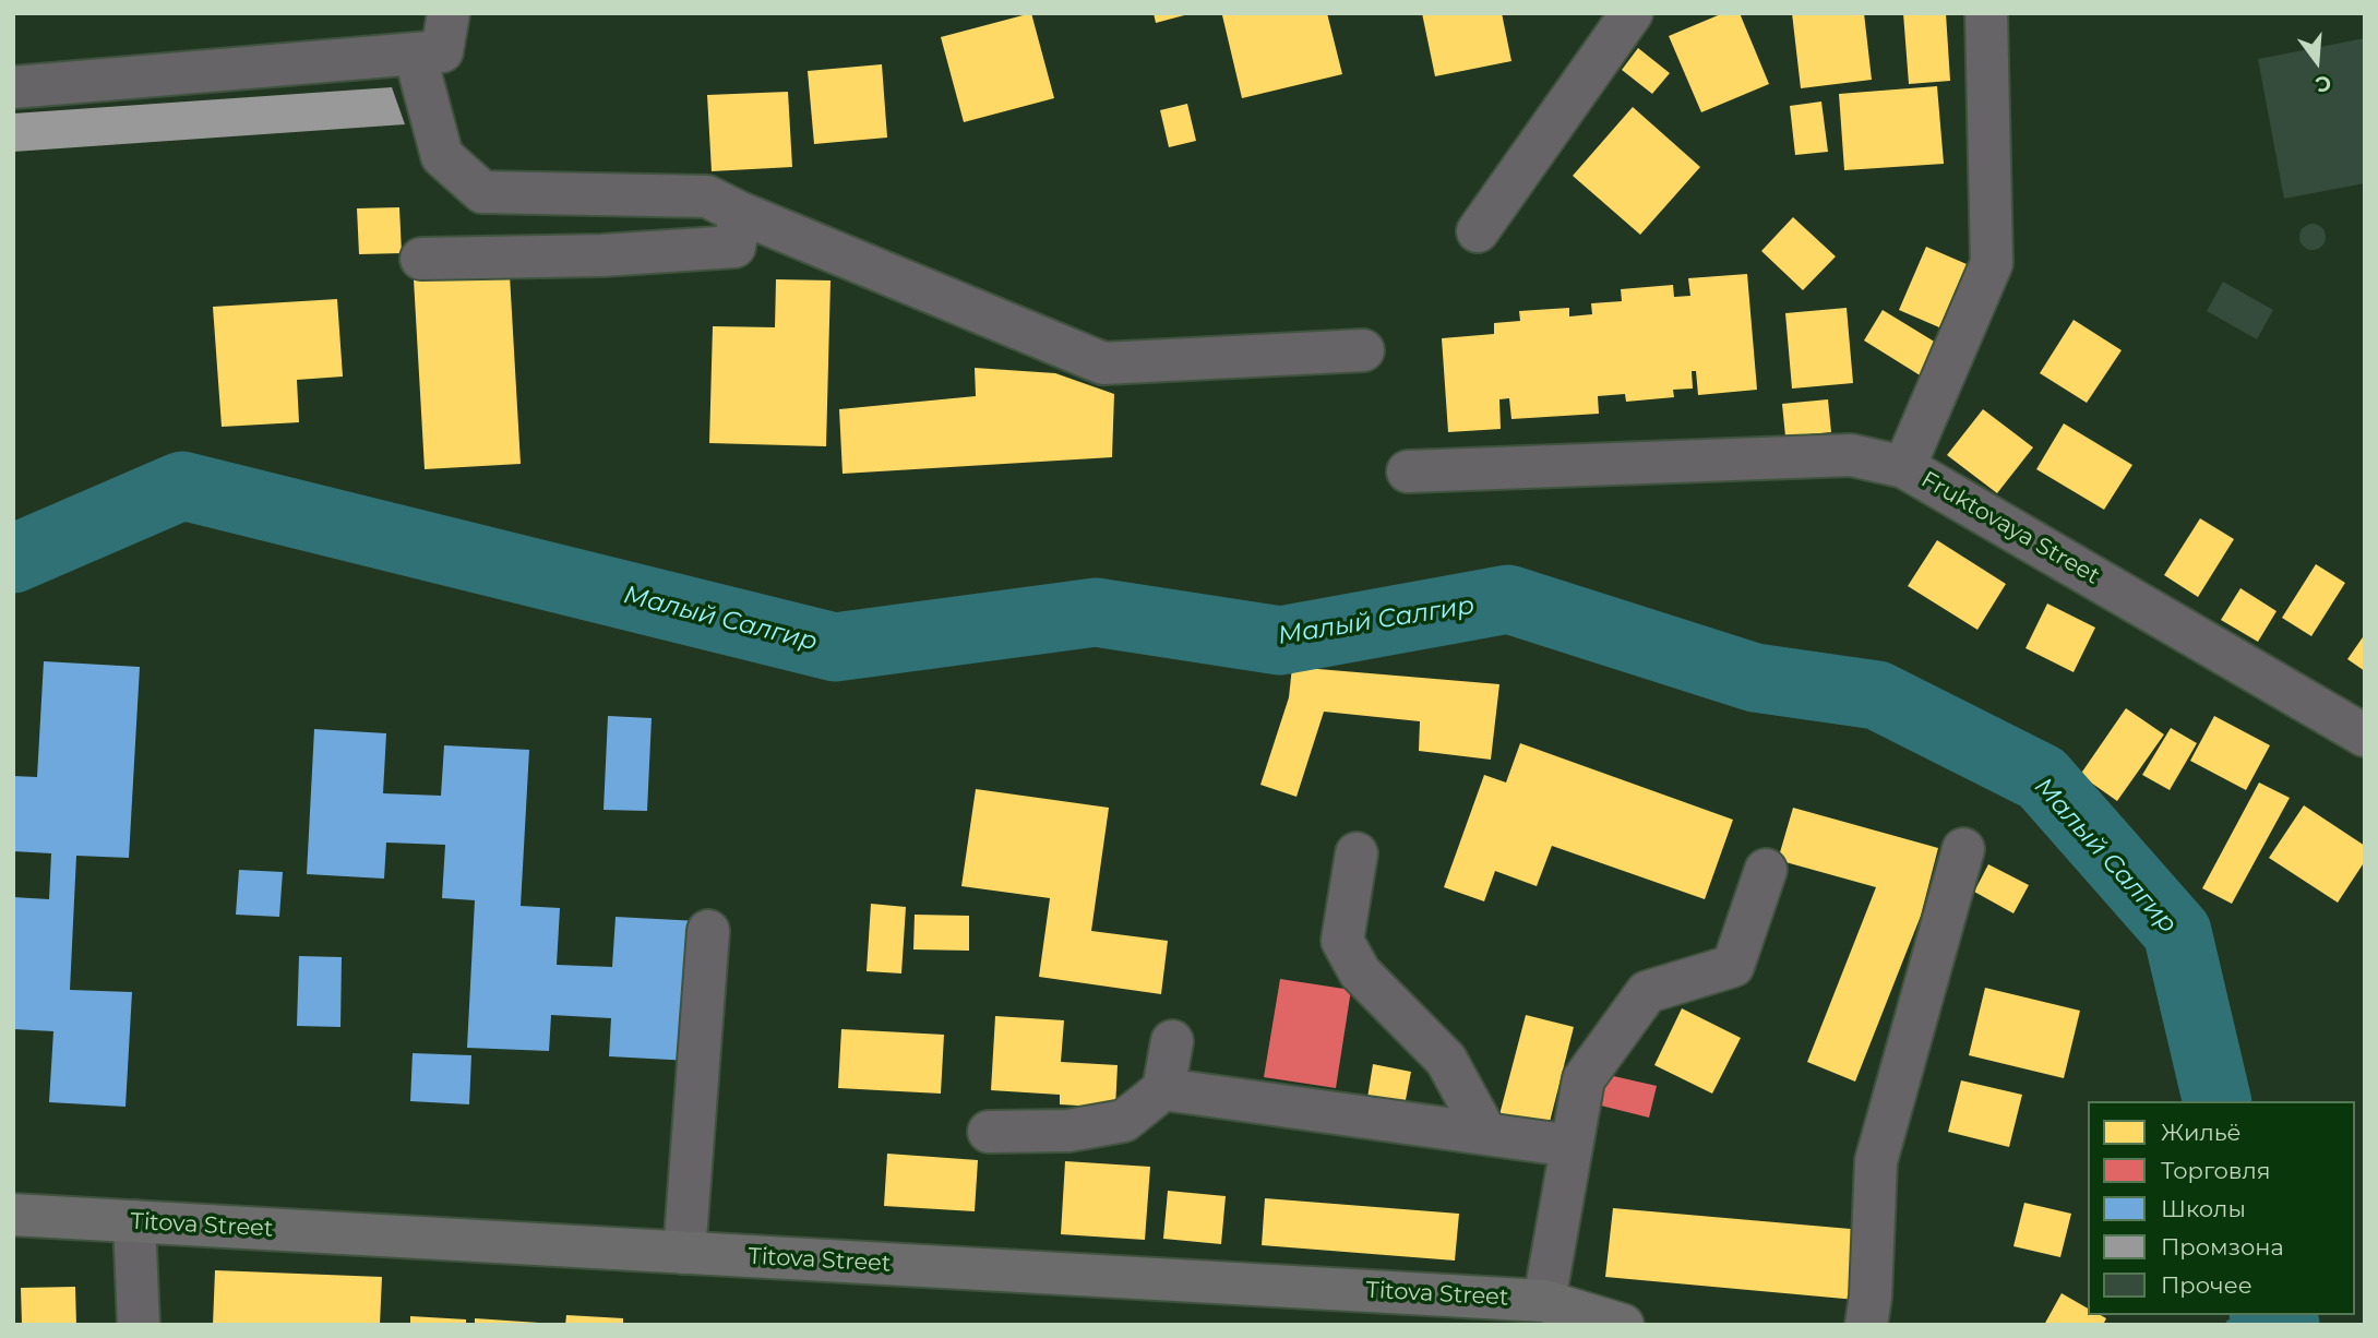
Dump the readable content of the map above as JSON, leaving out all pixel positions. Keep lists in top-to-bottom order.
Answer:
{
  "streets": {
    "main road": ["Titova Street"],
    "street": ["Fruktovaya Street"]
  },
  "water": ["Малый Салгир"],
  "legend": [
    "Жильё",
    "Торговля",
    "Школы",
    "Промзона",
    "Прочее"
  ],
  "north": "bottom"
}
